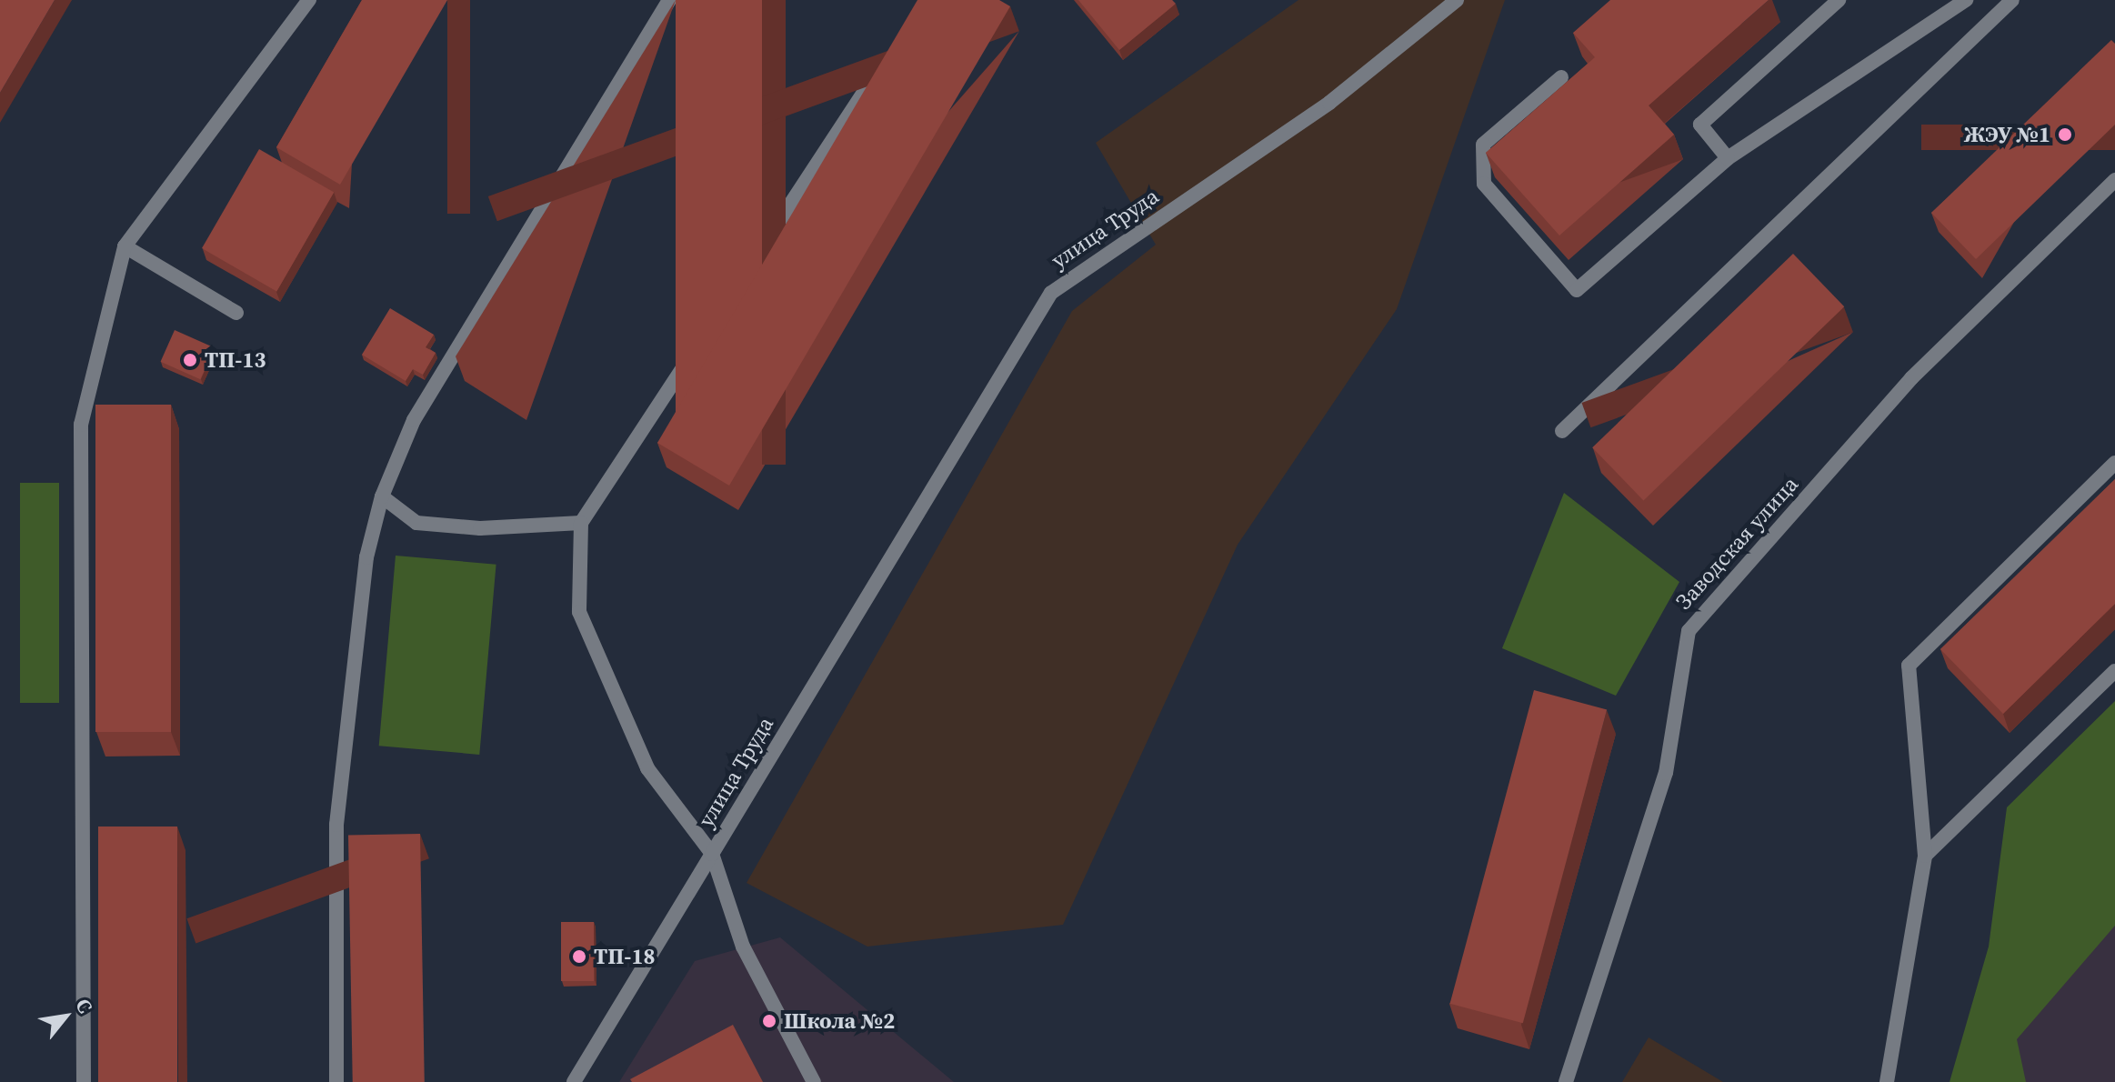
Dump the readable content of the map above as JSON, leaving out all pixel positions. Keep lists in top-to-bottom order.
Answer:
{
  "streets": {
    "street": ["улица Труда", "Заводская улица"]
  },
  "places": [
    "ЖЭУ №1",
    "ТП-13",
    "ТП-18",
    "Школа №2"
  ],
  "north": "top right"
}
